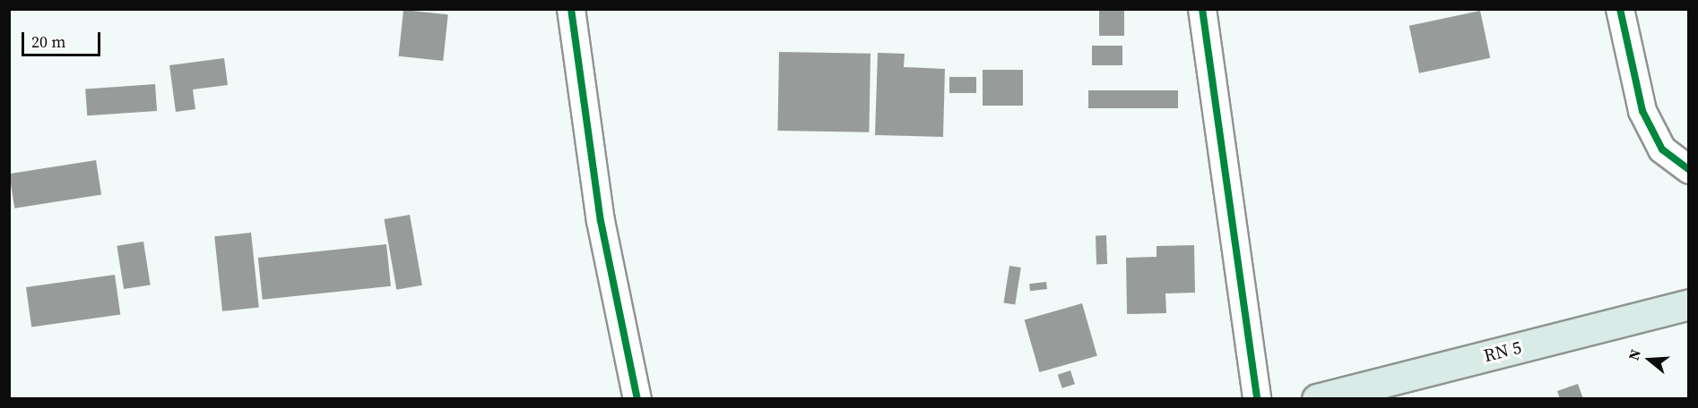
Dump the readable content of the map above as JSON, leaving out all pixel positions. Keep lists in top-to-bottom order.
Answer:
{
  "streets": {
    "main road": ["RN 5"]
  },
  "scale_bar": "20 m",
  "north": "left"
}
